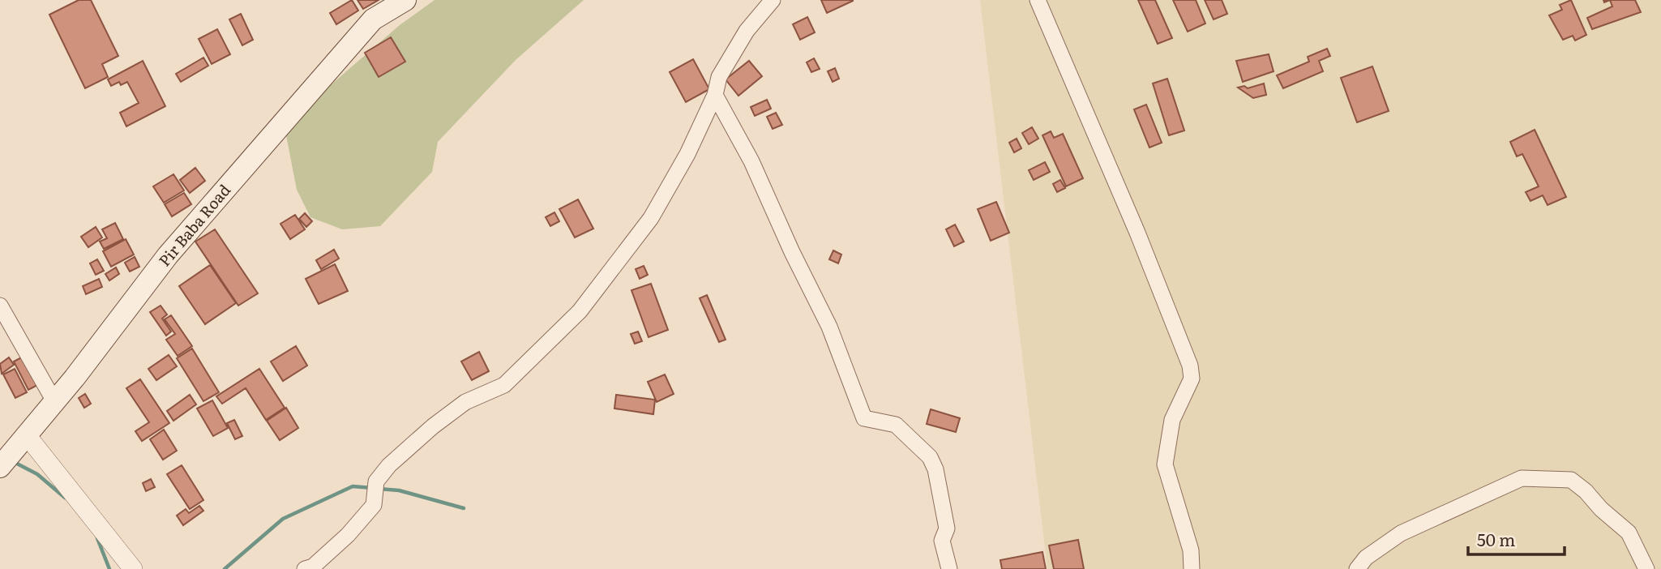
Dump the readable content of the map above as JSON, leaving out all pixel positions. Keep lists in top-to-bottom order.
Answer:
{
  "streets": {
    "main road": ["Pir Baba Road"]
  },
  "scale_bar": "50 m"
}
